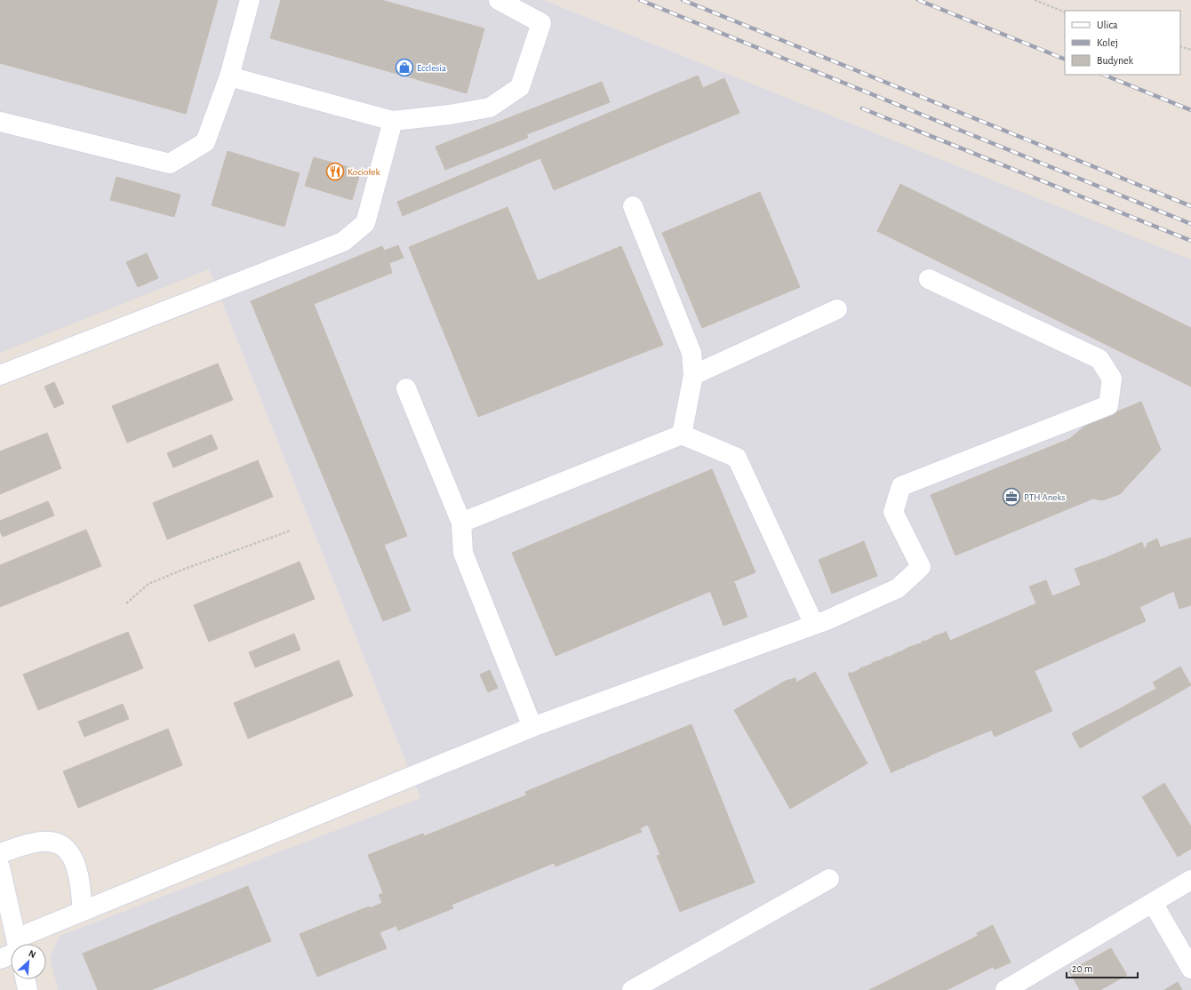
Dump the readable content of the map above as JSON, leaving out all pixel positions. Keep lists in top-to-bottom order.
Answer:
{
  "places": {
    "shop": ["Ecclesia"],
    "restaurant": ["Kociołek"],
    "office": ["PTH Aneks"]
  },
  "legend": ["Ulica", "Kolej", "Budynek"],
  "scale_bar": "20 m",
  "north": "top right"
}
